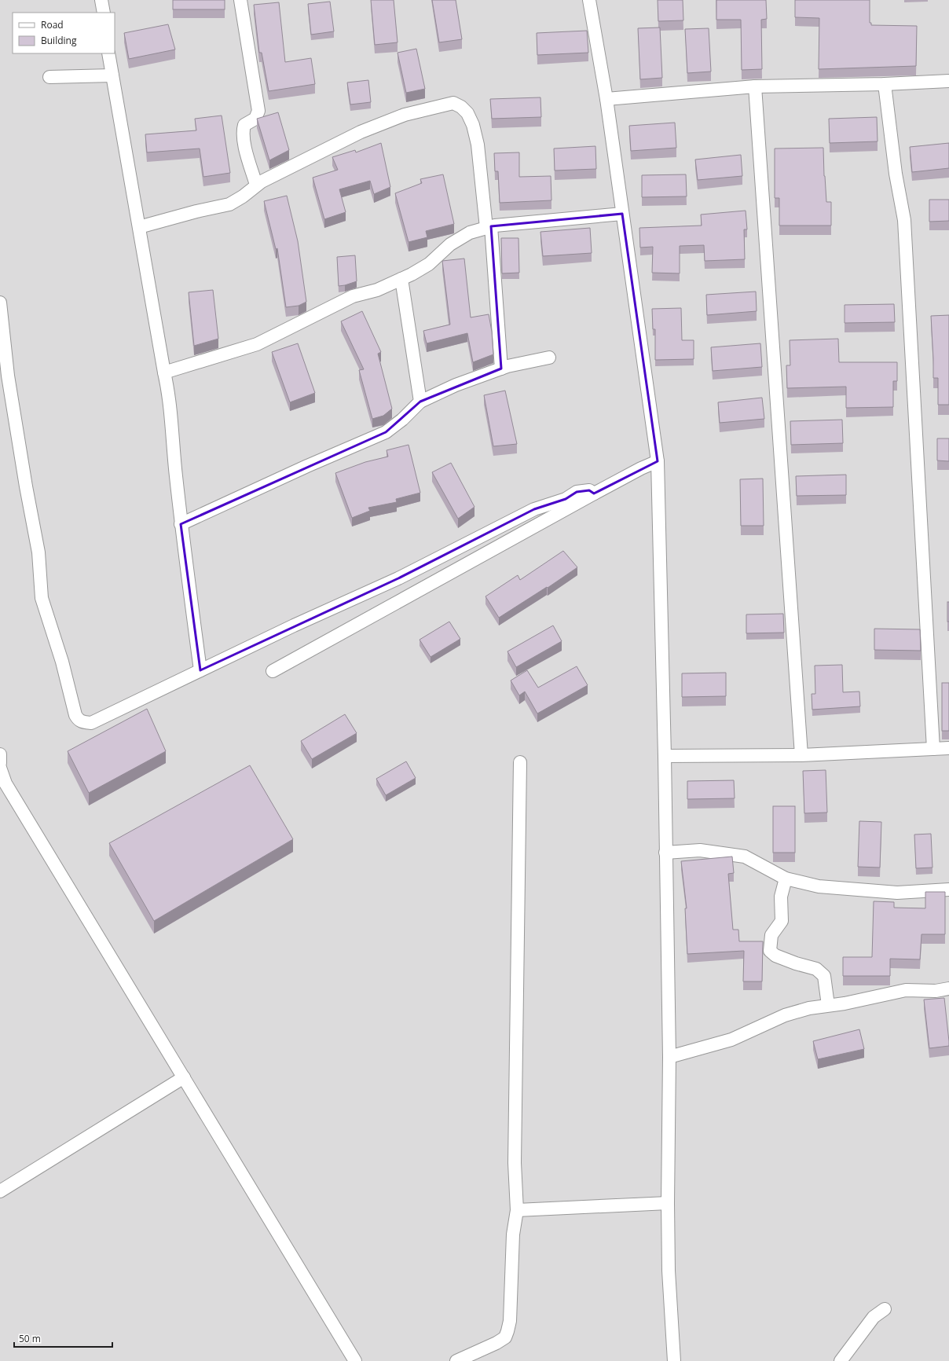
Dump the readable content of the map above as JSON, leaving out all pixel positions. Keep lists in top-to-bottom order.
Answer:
{
  "legend": ["Road", "Building"],
  "scale_bar": "50 m"
}
